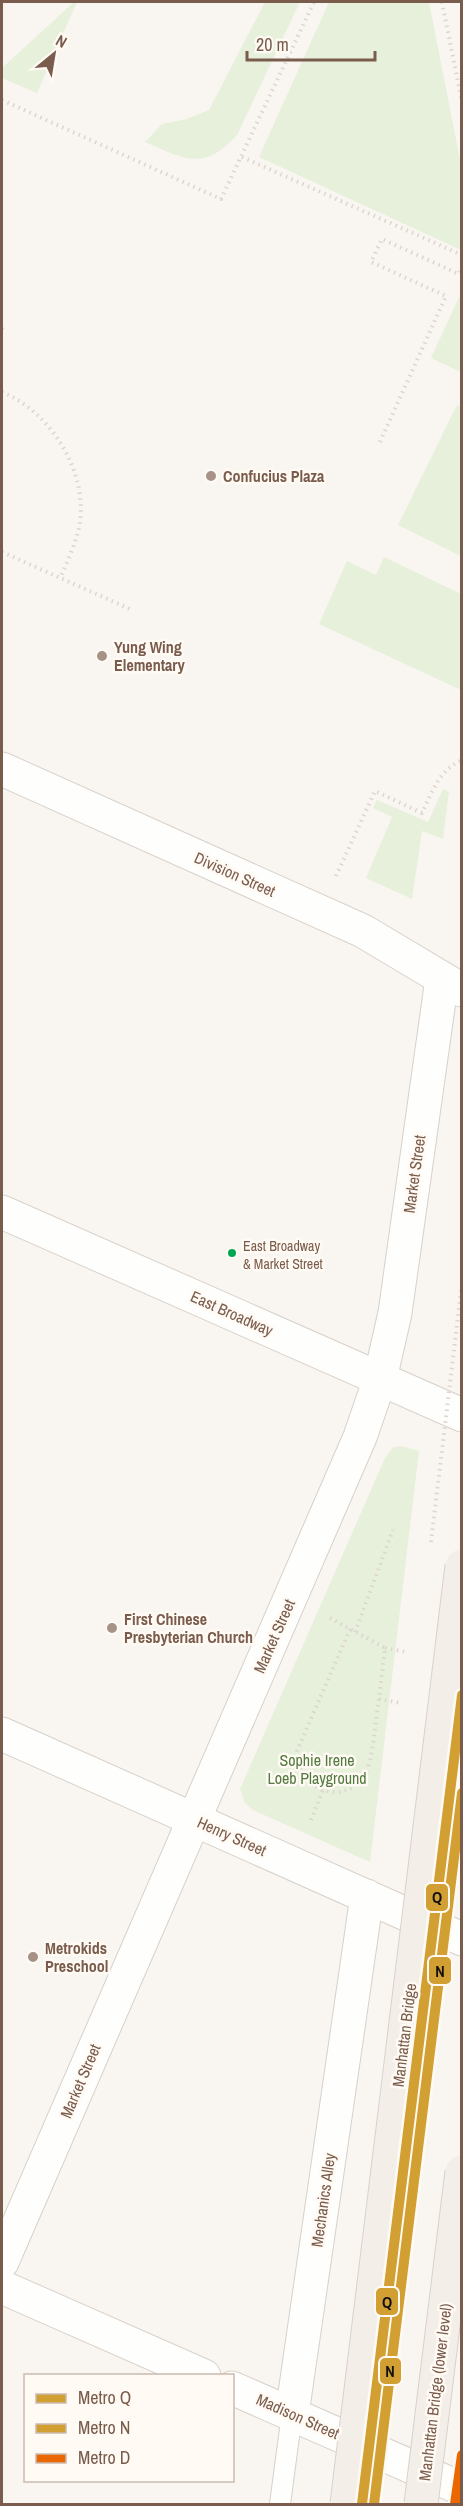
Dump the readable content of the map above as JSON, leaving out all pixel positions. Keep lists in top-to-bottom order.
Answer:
{
  "streets": {
    "main road": ["Manhattan Bridge", "Manhattan Bridge (lower level)"],
    "street": [
      "Division Street",
      "Market Street",
      "East Broadway",
      "Henry Street",
      "Mechanics Alley",
      "Madison Street"
    ]
  },
  "crossings": [
    ["Division Street", "Market Street"],
    ["Market Street", "East Broadway"],
    ["Market Street", "Henry Street"],
    ["Henry Street", "Mechanics Alley"],
    ["Mechanics Alley", "Madison Street"]
  ],
  "parks": ["Sophie Irene Loeb Playground"],
  "places": [
    "Confucius Plaza",
    "Yung Wing Elementary",
    "East Broadway & Market Street",
    "First Chinese Presbyterian Church",
    "Metrokids Preschool"
  ],
  "lines": ["metro line Q", "metro line N", "metro line D"],
  "legend": ["Metro Q", "Metro N", "Metro D"],
  "scale_bar": "20 m",
  "north": "top right"
}
